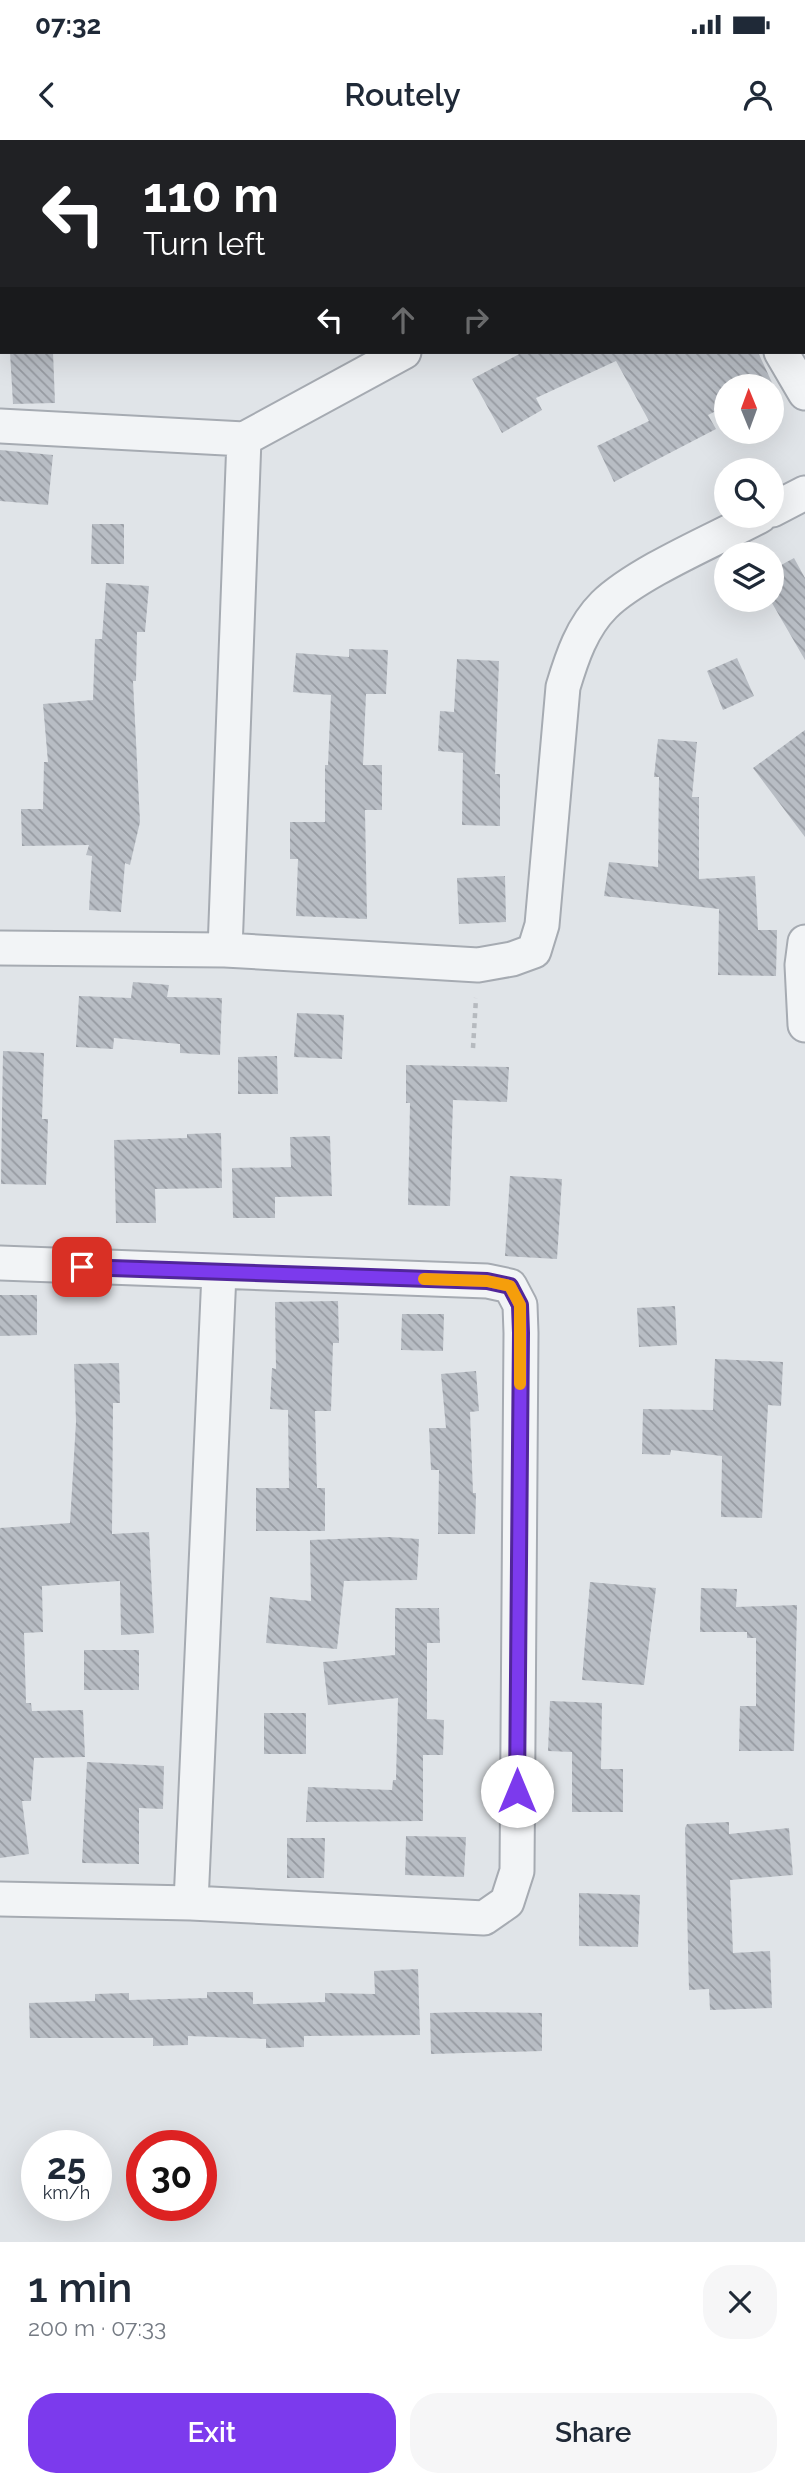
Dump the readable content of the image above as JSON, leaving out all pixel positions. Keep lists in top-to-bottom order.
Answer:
{
  "north": "top",
  "page": {
    "status": "07:32",
    "header": "Routely",
    "turn": ["110 m", "Turn left"],
    "speed": "25 km/h",
    "limit": "30",
    "heading": ["1 min", "200 m · 07:33"],
    "buttons": ["Exit", "Share"]
  }
}
